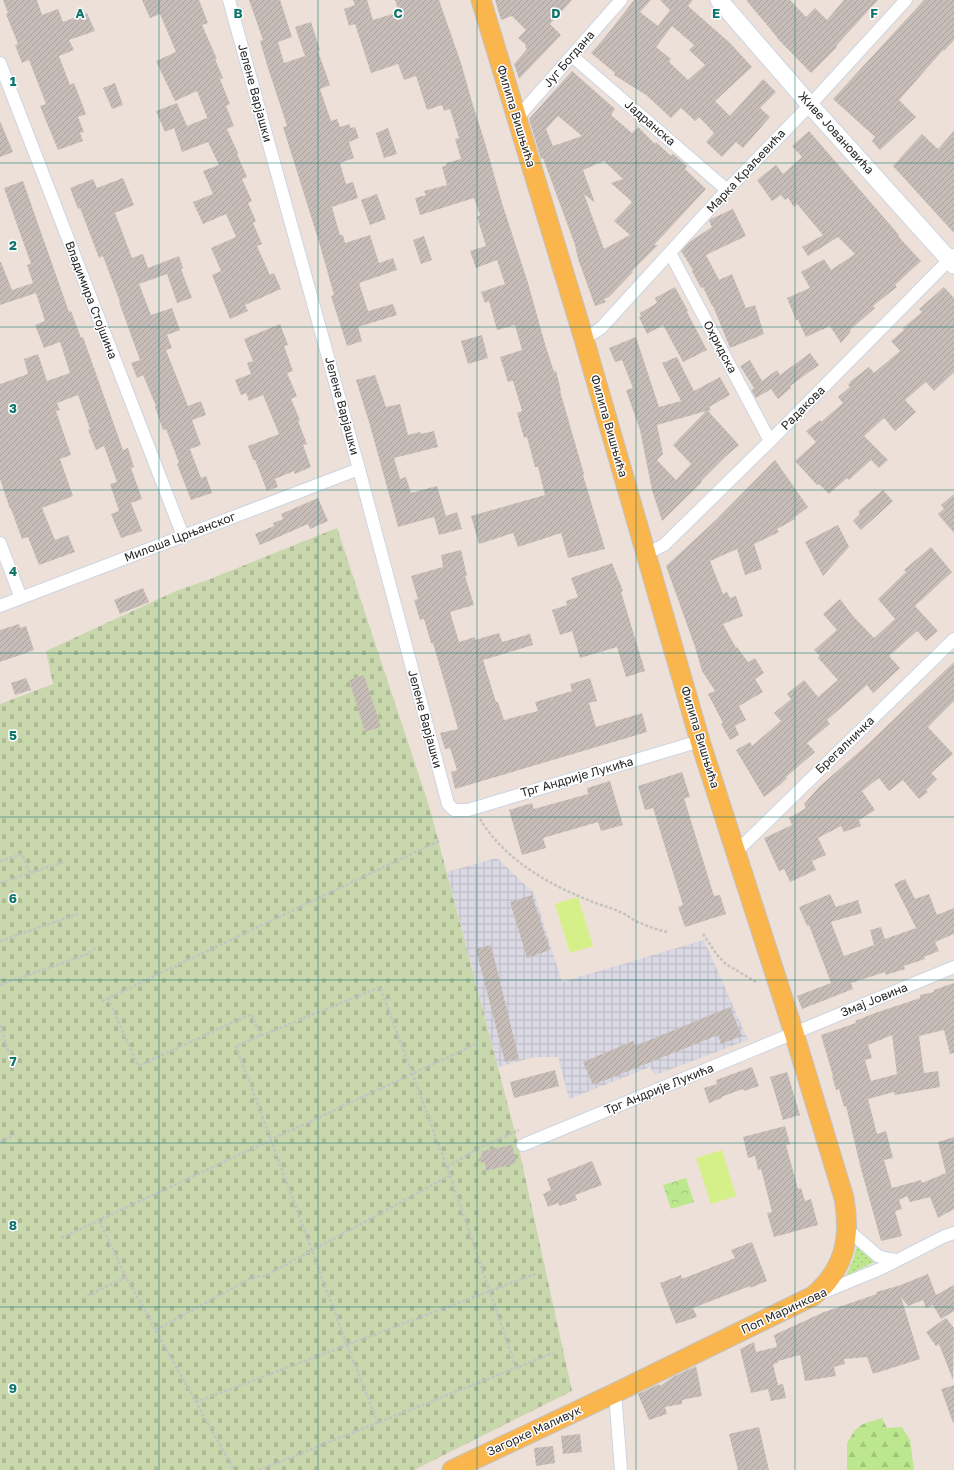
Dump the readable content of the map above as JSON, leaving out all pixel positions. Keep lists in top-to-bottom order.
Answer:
{
  "streets": {
    "main road": ["Филипа Вишњића", "Поп Маринкова", "Загорке Маливук"],
    "street": [
      "Југ Богдана",
      "Јелене Варјашки",
      "Јадранска",
      "Живе Јовановића",
      "Марка Краљевића",
      "Владимира Стојшина",
      "Охридска",
      "Радакова",
      "Милоша Црњанског",
      "Брегалничка",
      "Трг Андрије Лукића",
      "Змај Јовина"
    ]
  },
  "crossings": [
    ["Југ Богдана", "Филипа Вишњића"],
    ["Југ Богдана", "Јадранска"],
    ["Јелене Варјашки", "Милоша Црњанског"],
    ["Јелене Варјашки", "Трг Андрије Лукића"],
    ["Филипа Вишњића", "Марка Краљевића"],
    ["Филипа Вишњића", "Радакова"],
    ["Филипа Вишњића", "Брегалничка"],
    ["Филипа Вишњића", "Трг Андрије Лукића"],
    ["Јадранска", "Марка Краљевића"],
    ["Живе Јовановића", "Марка Краљевића"],
    ["Живе Јовановића", "Радакова"],
    ["Марка Краљевића", "Охридска"],
    ["Владимира Стојшина", "Милоша Црњанског"],
    ["Охридска", "Радакова"],
    ["Трг Андрије Лукића", "Змај Јовина"],
    ["Поп Маринкова", "Загорке Маливук"]
  ],
  "grid": {
    "columns": [
      "A",
      "B",
      "C",
      "D",
      "E",
      "F"
    ],
    "rows": [
      "1",
      "2",
      "3",
      "4",
      "5",
      "6",
      "7",
      "8",
      "9"
    ]
  }
}
